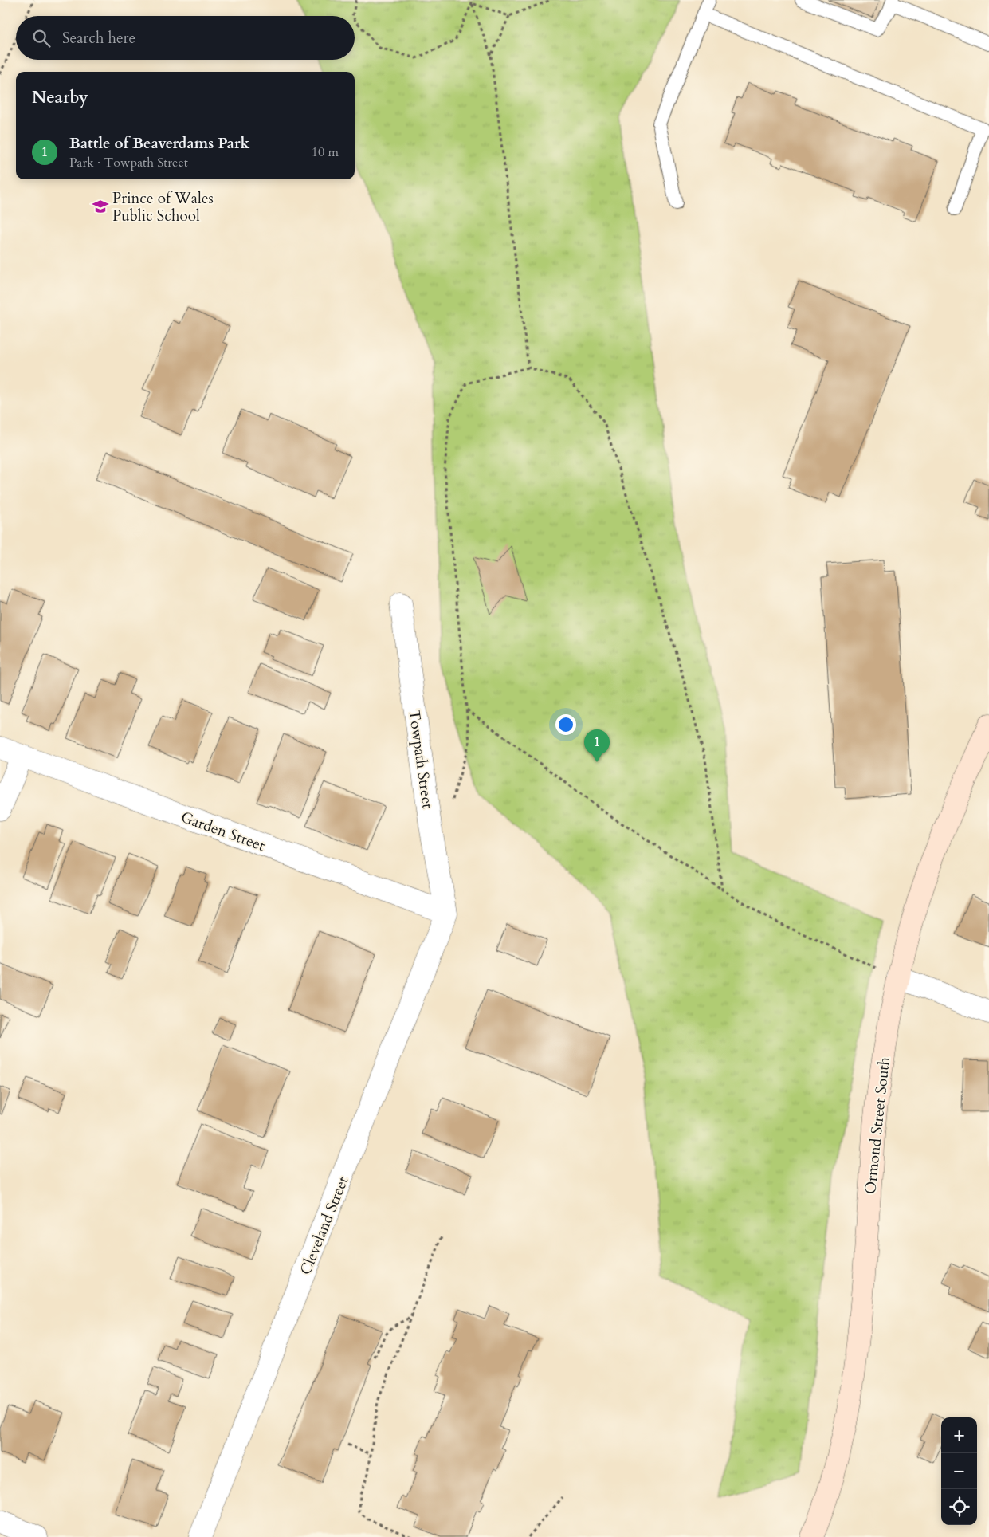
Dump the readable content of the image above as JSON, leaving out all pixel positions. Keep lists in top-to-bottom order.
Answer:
{
  "streets": {
    "main road": ["Ormond Street South"],
    "street": ["Towpath Street", "Garden Street", "Cleveland Street"]
  },
  "crossings": [
    ["Towpath Street", "Garden Street"],
    ["Towpath Street", "Cleveland Street"],
    ["Garden Street", "Cleveland Street"]
  ],
  "places": {
    "school or university": ["Prince of Wales Public School"]
  },
  "page": {
    "search": "Search here",
    "heading": "Nearby",
    "list": [
      {
        "mark": "1",
        "name": "Battle of Beaverdams Park",
        "note": "Park · Towpath Street",
        "value": "10 m"
      }
    ],
    "pins": "1",
    "map_buttons": ["+", "−"]
  }
}
